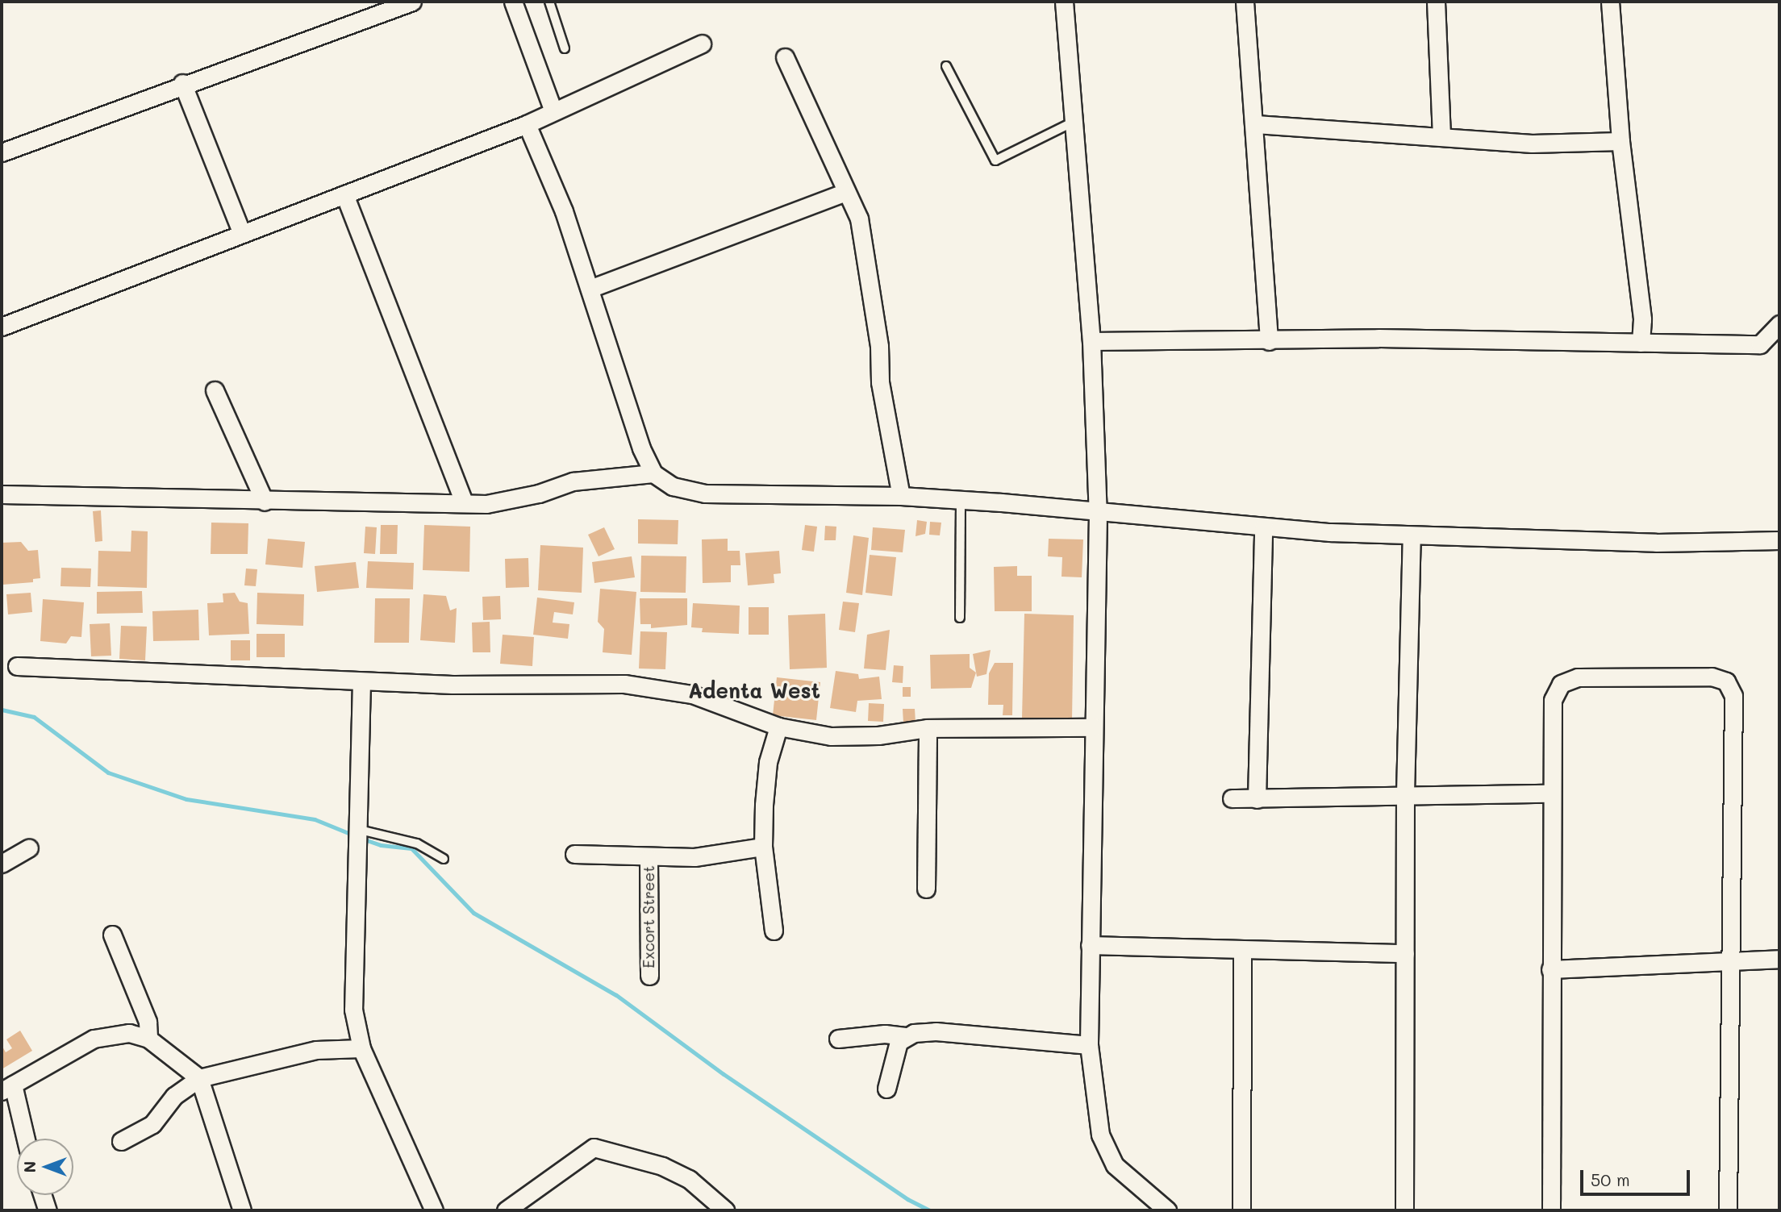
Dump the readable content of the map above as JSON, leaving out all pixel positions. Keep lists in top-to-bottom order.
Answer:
{
  "streets": {
    "street": ["Excort Street"]
  },
  "districts": ["Adenta West"],
  "scale_bar": "50 m",
  "north": "left"
}
